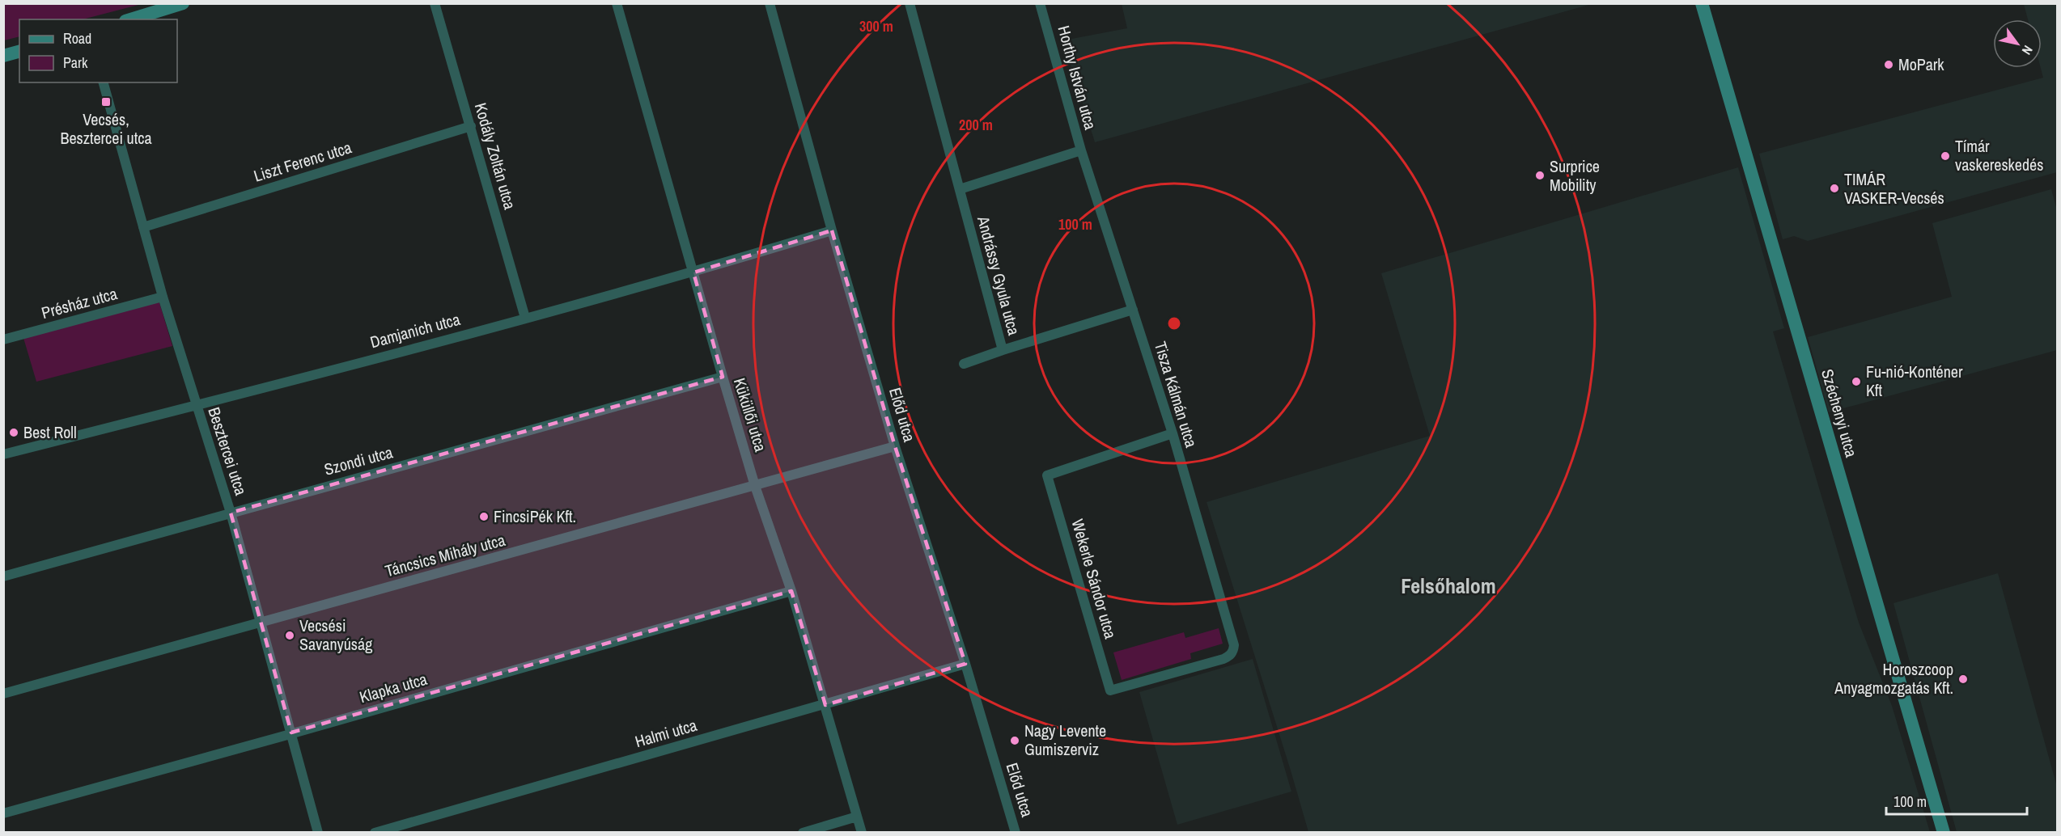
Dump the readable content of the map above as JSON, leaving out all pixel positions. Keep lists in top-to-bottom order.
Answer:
{
  "streets": {
    "street": [
      "Horthy István utca",
      "Kodály Zoltán utca",
      "Liszt Ferenc utca",
      "Andrássy Gyula utca",
      "Présház utca",
      "Damjanich utca",
      "Tisza Kálmán utca",
      "Széchenyi utca",
      "Küküllői utca",
      "Előd utca",
      "Besztercei utca",
      "Szondi utca",
      "Táncsics Mihály utca",
      "Wekerle Sándor utca",
      "Klapka utca",
      "Halmi utca"
    ]
  },
  "crossings": [
    ["Horthy István utca", "Andrássy Gyula utca"],
    ["Horthy István utca", "Tisza Kálmán utca"],
    ["Kodály Zoltán utca", "Liszt Ferenc utca"],
    ["Kodály Zoltán utca", "Damjanich utca"],
    ["Liszt Ferenc utca", "Besztercei utca"],
    ["Andrássy Gyula utca", "Tisza Kálmán utca"],
    ["Présház utca", "Besztercei utca"],
    ["Damjanich utca", "Küküllői utca"],
    ["Damjanich utca", "Előd utca"],
    ["Damjanich utca", "Besztercei utca"],
    ["Tisza Kálmán utca", "Wekerle Sándor utca"],
    ["Küküllői utca", "Szondi utca"],
    ["Küküllői utca", "Táncsics Mihály utca"],
    ["Küküllői utca", "Klapka utca"],
    ["Küküllői utca", "Halmi utca"],
    ["Előd utca", "Táncsics Mihály utca"],
    ["Előd utca", "Halmi utca"],
    ["Besztercei utca", "Szondi utca"],
    ["Besztercei utca", "Táncsics Mihály utca"],
    ["Besztercei utca", "Klapka utca"]
  ],
  "districts": ["Felsőhalom"],
  "places": {
    "other": [
      "MoPark",
      "Tímár vaskereskedés",
      "Surprice Mobility",
      "TIMÁR VASKER-Vecsés",
      "Fu-nió-Konténer Kft",
      "Best Roll",
      "FincsiPék Kft.",
      "Vecsési Savanyúság",
      "Horoszcoop Anyagmozgatás Kft.",
      "Nagy Levente Gumiszerviz"
    ],
    "transit": ["Vecsés, Besztercei utca"]
  },
  "legend": ["Road", "Park"],
  "scale_bar": "100 m",
  "north": "bottom right",
  "rings": ["300 m", "200 m", "100 m"]
}
